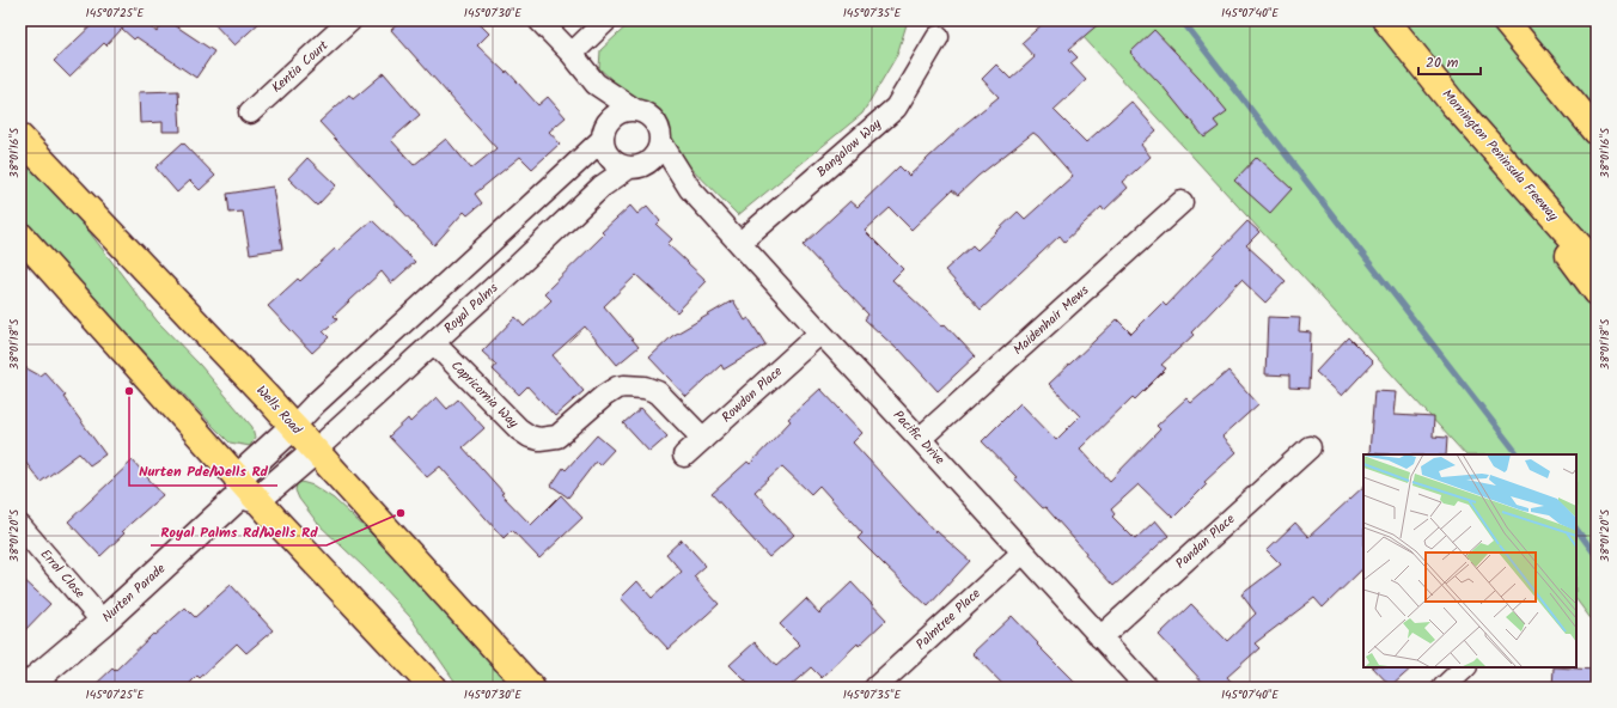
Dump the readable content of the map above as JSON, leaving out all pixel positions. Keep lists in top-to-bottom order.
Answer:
{
  "streets": {
    "main road": ["Mornington Peninsula Freeway", "Wells Road"],
    "street": [
      "Kentia Court",
      "Bangalow Way",
      "Royal Palms",
      "Maidenhair Mews",
      "Capricornia Way",
      "Rowdon Place",
      "Pacific Drive",
      "Pandan Place",
      "Errol Close",
      "Nurten Parade",
      "Palmtree Place"
    ]
  },
  "crossings": [
    ["Bangalow Way", "Pacific Drive"],
    ["Royal Palms", "Capricornia Way"],
    ["Royal Palms", "Wells Road"],
    ["Royal Palms", "Pacific Drive"],
    ["Royal Palms", "Nurten Parade"],
    ["Maidenhair Mews", "Pacific Drive"],
    ["Capricornia Way", "Rowdon Place"],
    ["Rowdon Place", "Pacific Drive"],
    ["Wells Road", "Nurten Parade"],
    ["Pacific Drive", "Pandan Place"],
    ["Pacific Drive", "Palmtree Place"],
    ["Errol Close", "Nurten Parade"]
  ],
  "places": ["Nurten Pde/Wells Rd", "Royal Palms Rd/Wells Rd"],
  "scale_bar": "20 m",
  "coordinates": [
    "145°07'25\"E",
    "145°07'30\"E",
    "145°07'35\"E",
    "145°07'40\"E",
    "38°01'16\"S",
    "38°01'18\"S",
    "38°01'20\"S"
  ]
}
